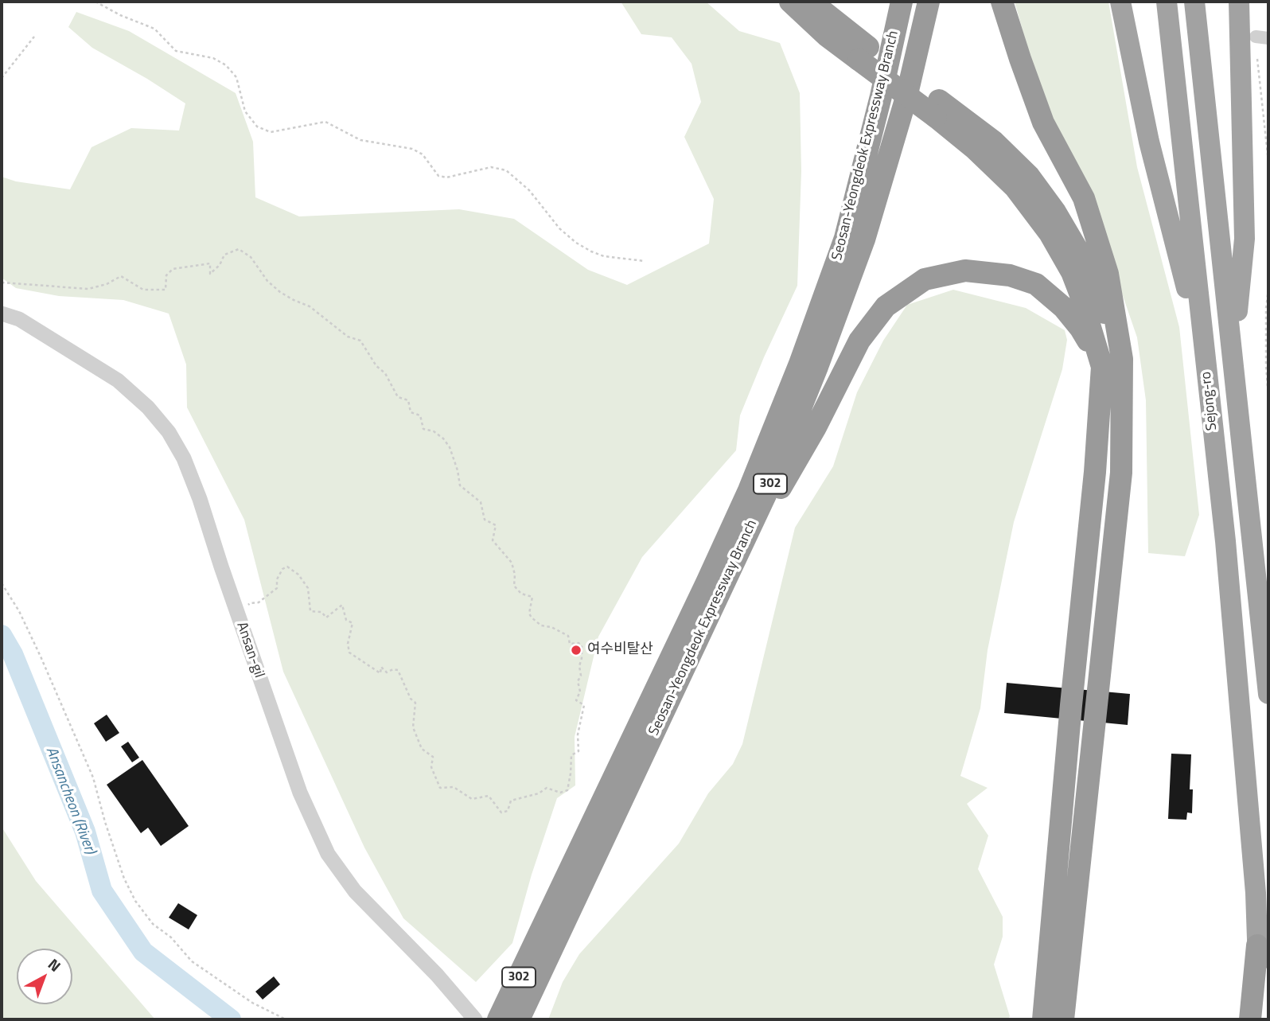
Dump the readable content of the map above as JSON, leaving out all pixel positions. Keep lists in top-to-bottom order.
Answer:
{
  "streets": {
    "highway": ["Seosan-Yeongdeok Expressway Branch", "Sejong-ro", "302"],
    "street": ["Ansan-gil"]
  },
  "water": ["Ansancheon (River)"],
  "places": ["여수비탈산"],
  "north": "top right"
}
